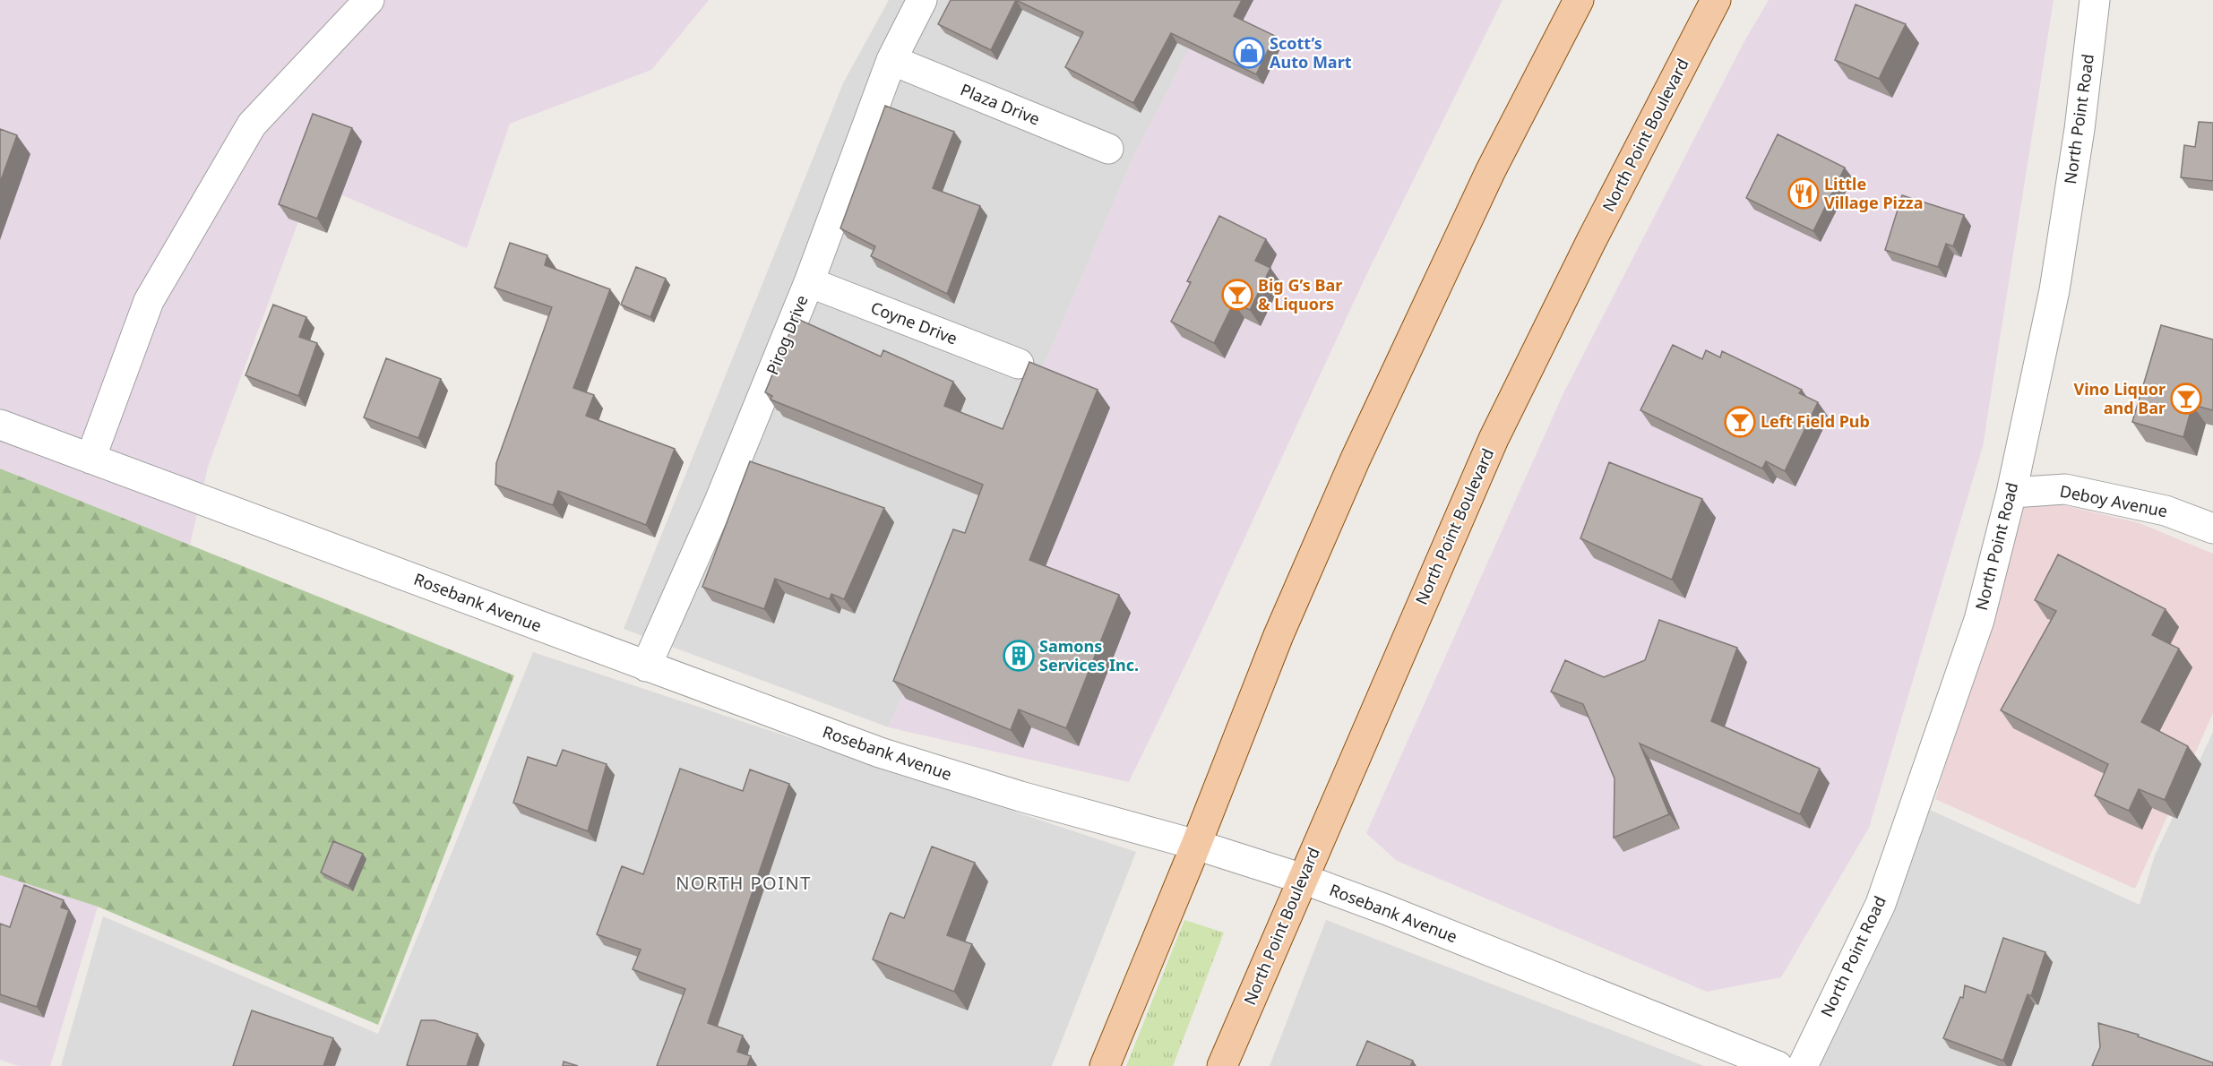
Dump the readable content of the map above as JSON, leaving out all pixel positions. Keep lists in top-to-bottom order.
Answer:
{
  "streets": {
    "main road": ["North Point Boulevard"],
    "street": [
      "Plaza Drive",
      "North Point Road",
      "Coyne Drive",
      "Pirog Drive",
      "Deboy Avenue",
      "Rosebank Avenue"
    ]
  },
  "crossings": [
    ["Plaza Drive", "Pirog Drive"],
    ["North Point Road", "Deboy Avenue"],
    ["North Point Boulevard", "Rosebank Avenue"],
    ["Coyne Drive", "Pirog Drive"],
    ["Pirog Drive", "Rosebank Avenue"]
  ],
  "districts": ["NORTH POINT"],
  "places": {
    "shop": ["Scott’s Auto Mart"],
    "restaurant": ["Little Village Pizza"],
    "bar": ["Big G’s Bar & Liquors", "Vino Liquor and Bar", "Left Field Pub"],
    "building": ["Samons Services Inc."]
  }
}
